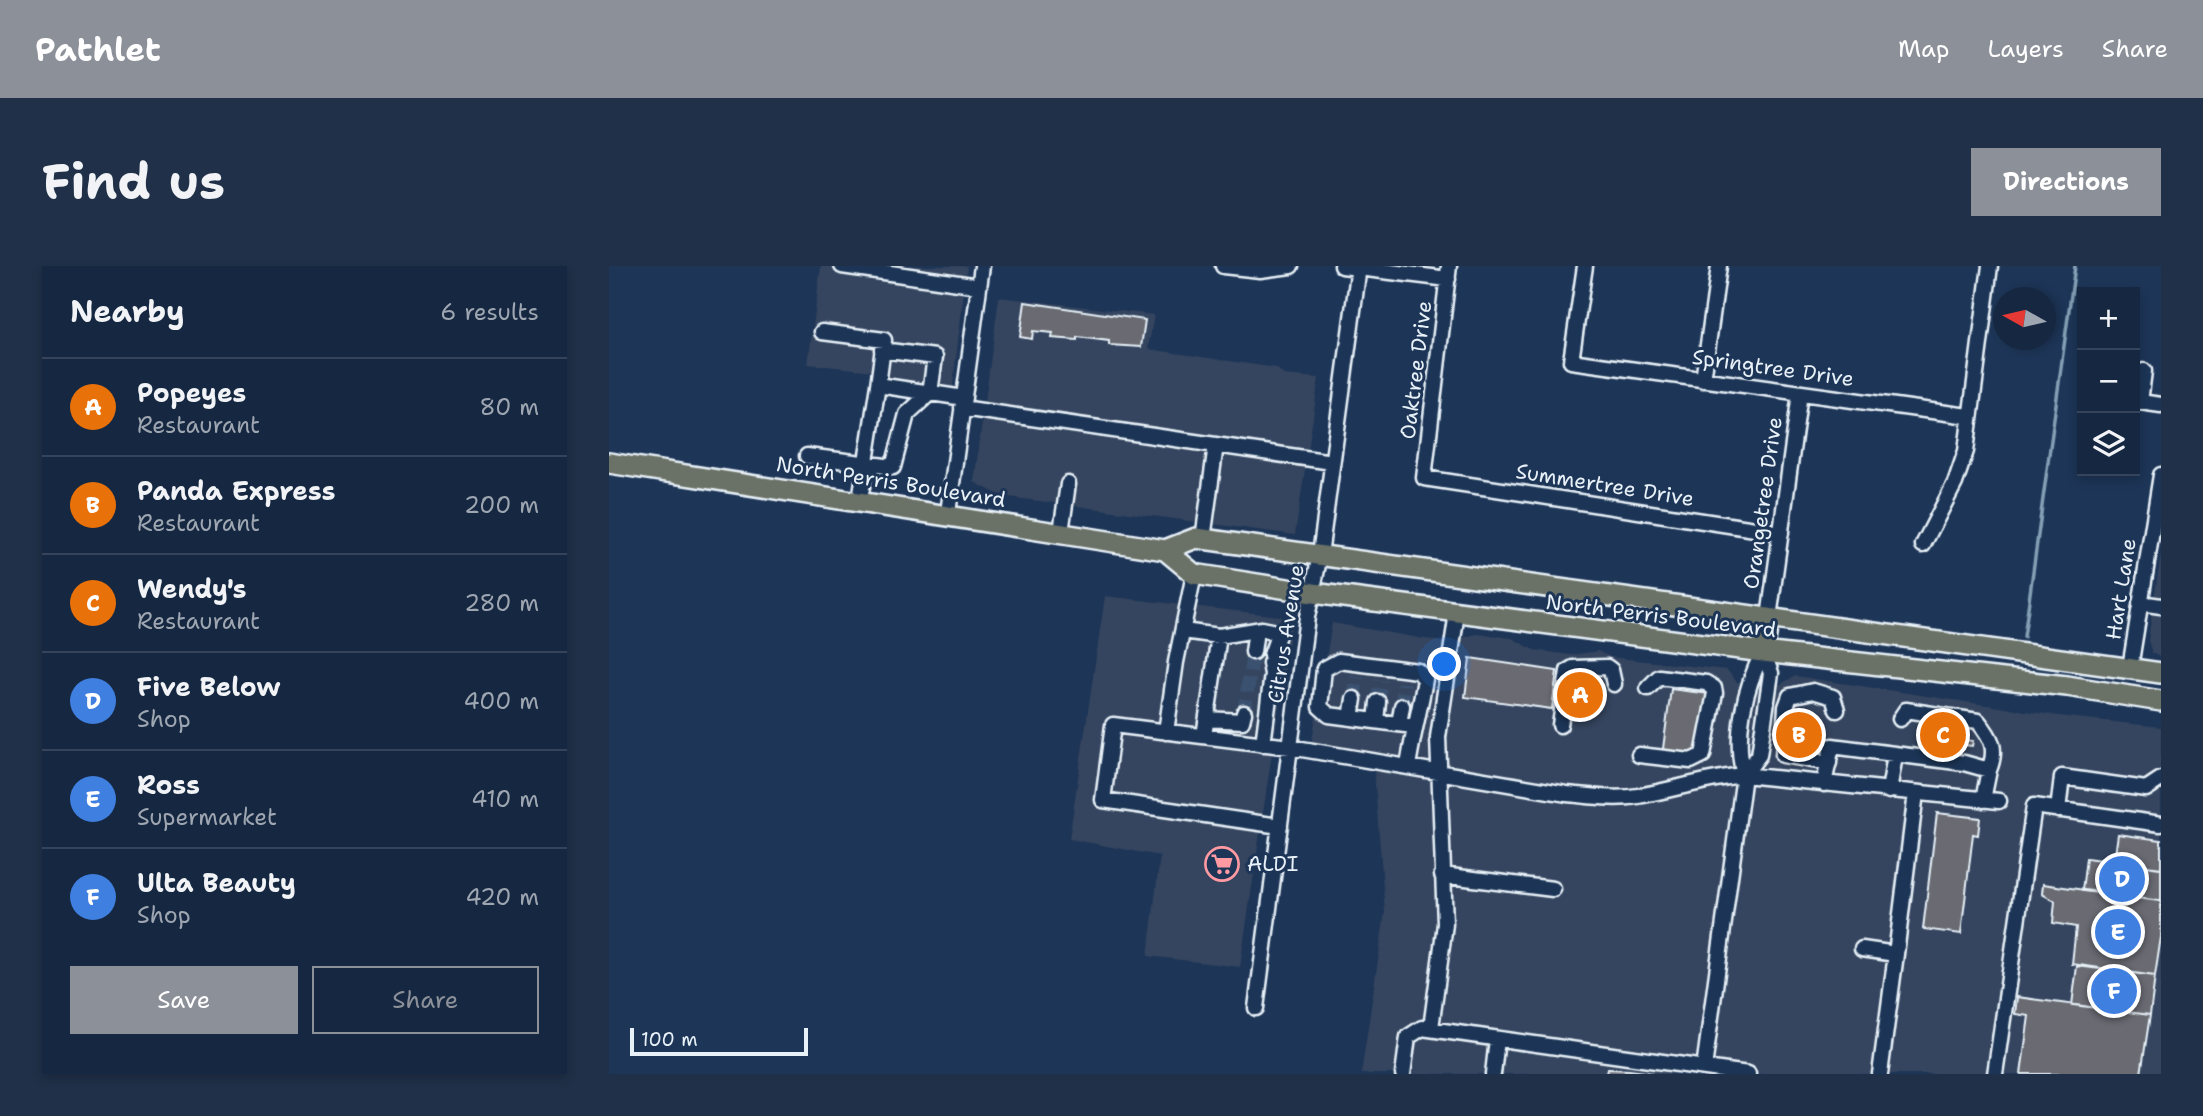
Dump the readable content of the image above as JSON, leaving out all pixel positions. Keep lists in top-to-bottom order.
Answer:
{
  "streets": {
    "main road": ["North Perris Boulevard"],
    "street": [
      "Springtree Drive",
      "Oaktree Drive",
      "Summertree Drive",
      "Orangetree Drive",
      "Hart Lane",
      "Citrus Avenue"
    ]
  },
  "crossings": [
    ["Springtree Drive", "Orangetree Drive"],
    ["Oaktree Drive", "Summertree Drive"],
    ["North Perris Boulevard", "Orangetree Drive"],
    ["North Perris Boulevard", "Hart Lane"],
    ["North Perris Boulevard", "Citrus Avenue"],
    ["Summertree Drive", "Orangetree Drive"]
  ],
  "places": {
    "supermarket": ["ALDI"]
  },
  "scale_bar": "100 m",
  "north": "left",
  "page": {
    "header": "Pathlet",
    "nav": ["Map", "Layers", "Share"],
    "buttons": [
      "Directions",
      ["Save", "Share"]
    ],
    "title": "Find us",
    "heading": ["Nearby", "6 results"],
    "map_buttons": ["+", "−"],
    "list": [
      {
        "mark": "A",
        "name": "Popeyes",
        "note": "Restaurant",
        "value": "80 m"
      },
      {
        "mark": "B",
        "name": "Panda Express",
        "note": "Restaurant",
        "value": "200 m"
      },
      {
        "mark": "C",
        "name": "Wendy's",
        "note": "Restaurant",
        "value": "280 m"
      },
      {
        "mark": "D",
        "name": "Five Below",
        "note": "Shop",
        "value": "400 m"
      },
      {
        "mark": "E",
        "name": "Ross",
        "note": "Supermarket",
        "value": "410 m"
      },
      {
        "mark": "F",
        "name": "Ulta Beauty",
        "note": "Shop",
        "value": "420 m"
      }
    ],
    "pins": [
      "A",
      "B",
      "C",
      "D",
      "E",
      "F"
    ],
    "scale": "100 m"
  }
}
